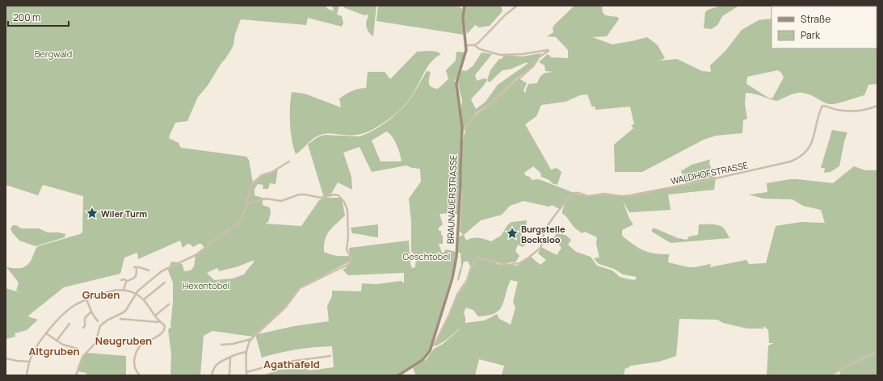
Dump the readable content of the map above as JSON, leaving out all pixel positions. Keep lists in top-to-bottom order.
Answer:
{
  "streets": {
    "street": ["WALDHOFSTRASSE", "BRAUNAUERSTRASSE"]
  },
  "crossings": [
    ["WALDHOFSTRASSE", "BRAUNAUERSTRASSE"]
  ],
  "districts": [
    "Gruben",
    "Neugruben",
    "Altgruben",
    "Agathafeld"
  ],
  "parks": ["Bergwald", "Geschtobel", "Hexentobel"],
  "places": {
    "place": ["Wiler Turm", "Burgstelle Bocksloo"]
  },
  "legend": ["Straße", "Park"],
  "scale_bar": "200 m"
}
